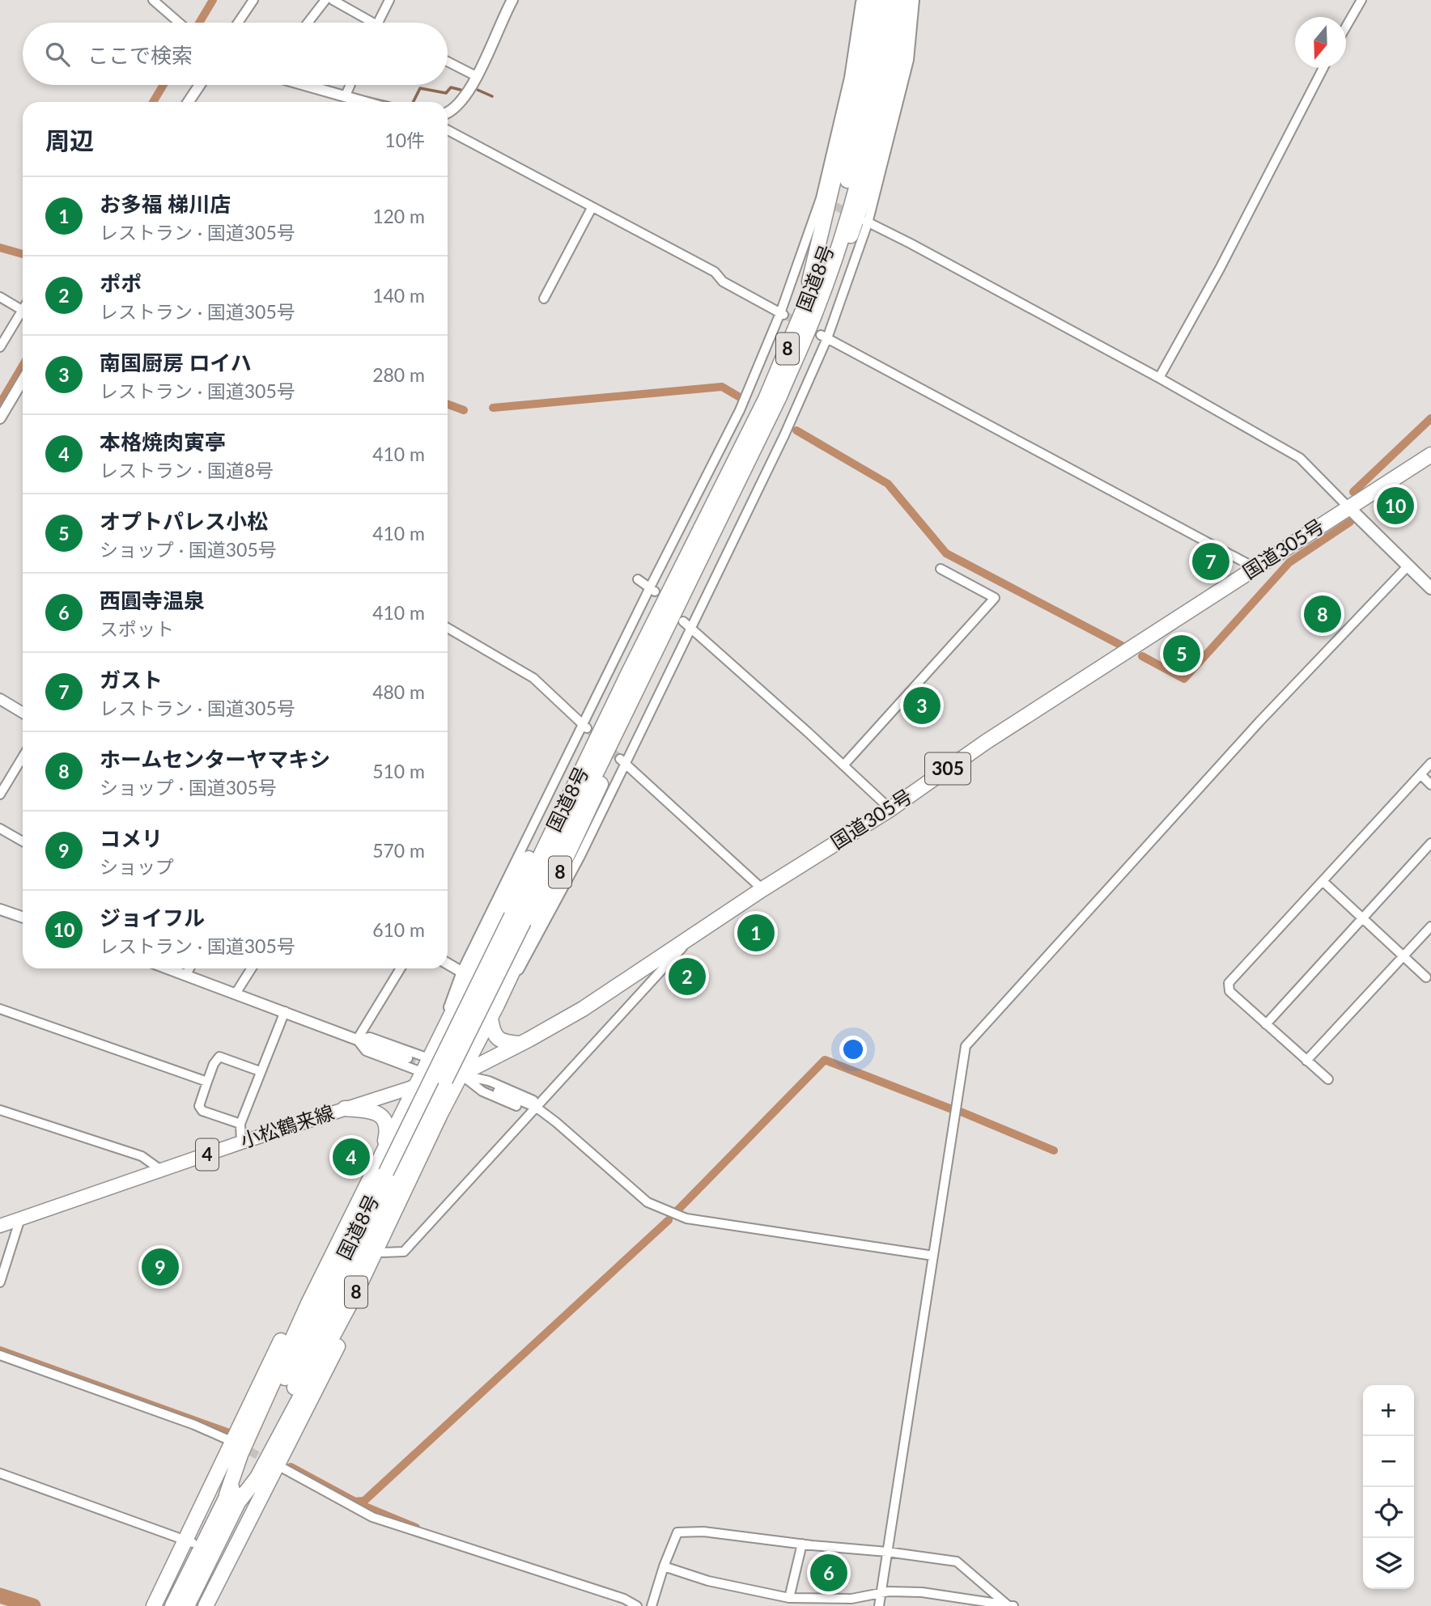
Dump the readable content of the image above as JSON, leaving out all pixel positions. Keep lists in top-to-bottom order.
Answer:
{
  "streets": {
    "highway": [
      "国道8号",
      "8",
      "国道305号",
      "305"
    ],
    "main road": ["小松鶴来線", "4"]
  },
  "crossings": [
    ["国道8号", "8"],
    ["8", "国道305号"],
    ["8", "小松鶴来線"],
    ["国道305号", "小松鶴来線"]
  ],
  "north": "bottom",
  "page": {
    "search": "ここで検索",
    "heading": ["周辺", "10件"],
    "list": [
      {
        "mark": "1",
        "name": "お多福 梯川店",
        "note": "レストラン · 国道305号",
        "value": "120 m"
      },
      {
        "mark": "2",
        "name": "ポポ",
        "note": "レストラン · 国道305号",
        "value": "140 m"
      },
      {
        "mark": "3",
        "name": "南国厨房 ロイハ",
        "note": "レストラン · 国道305号",
        "value": "280 m"
      },
      {
        "mark": "4",
        "name": "本格焼肉寅亭",
        "note": "レストラン · 国道8号",
        "value": "410 m"
      },
      {
        "mark": "5",
        "name": "オプトパレス小松",
        "note": "ショップ · 国道305号",
        "value": "410 m"
      },
      {
        "mark": "6",
        "name": "西圓寺温泉",
        "note": "スポット",
        "value": "410 m"
      },
      {
        "mark": "7",
        "name": "ガスト",
        "note": "レストラン · 国道305号",
        "value": "480 m"
      },
      {
        "mark": "8",
        "name": "ホームセンターヤマキシ",
        "note": "ショップ · 国道305号",
        "value": "510 m"
      },
      {
        "mark": "9",
        "name": "コメリ",
        "note": "ショップ",
        "value": "570 m"
      },
      {
        "mark": "10",
        "name": "ジョイフル",
        "note": "レストラン · 国道305号",
        "value": "610 m"
      }
    ],
    "pins": [
      "10",
      "7",
      "8",
      "5",
      "3",
      "1",
      "2",
      "4",
      "9",
      "6"
    ],
    "map_buttons": ["+", "−"]
  }
}
